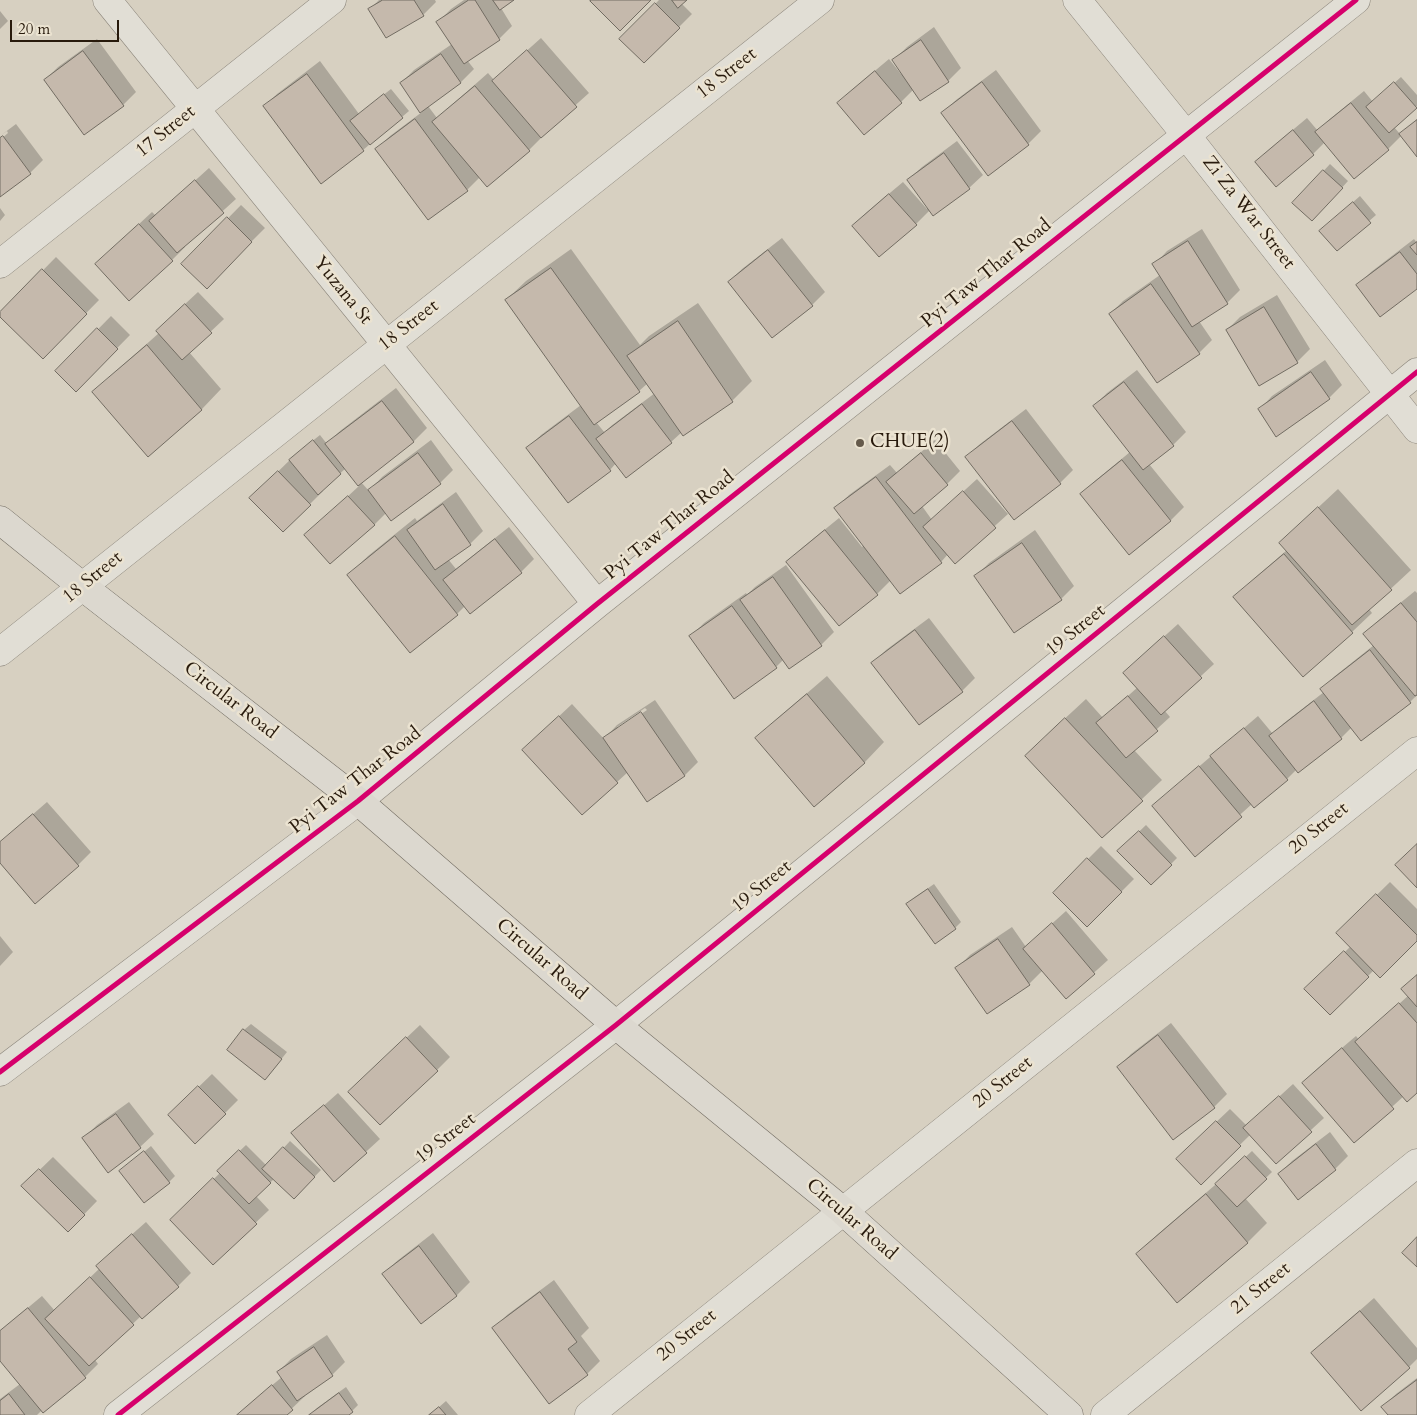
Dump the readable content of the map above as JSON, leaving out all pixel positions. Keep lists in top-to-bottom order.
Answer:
{
  "streets": {
    "main road": ["Circular Road"],
    "street": [
      "18 Street",
      "17 Street",
      "Zi Za War Street",
      "Pyi Taw Thar Road",
      "Yuzana St",
      "19 Street",
      "20 Street",
      "21 Street"
    ]
  },
  "crossings": [
    ["18 Street", "Yuzana St"],
    ["18 Street", "Circular Road"],
    ["17 Street", "Yuzana St"],
    ["Zi Za War Street", "Pyi Taw Thar Road"],
    ["Zi Za War Street", "19 Street"],
    ["Pyi Taw Thar Road", "Yuzana St"],
    ["Pyi Taw Thar Road", "Circular Road"],
    ["19 Street", "Circular Road"],
    ["Circular Road", "20 Street"]
  ],
  "places": ["CHUE(2)"],
  "scale_bar": "20 m"
}
